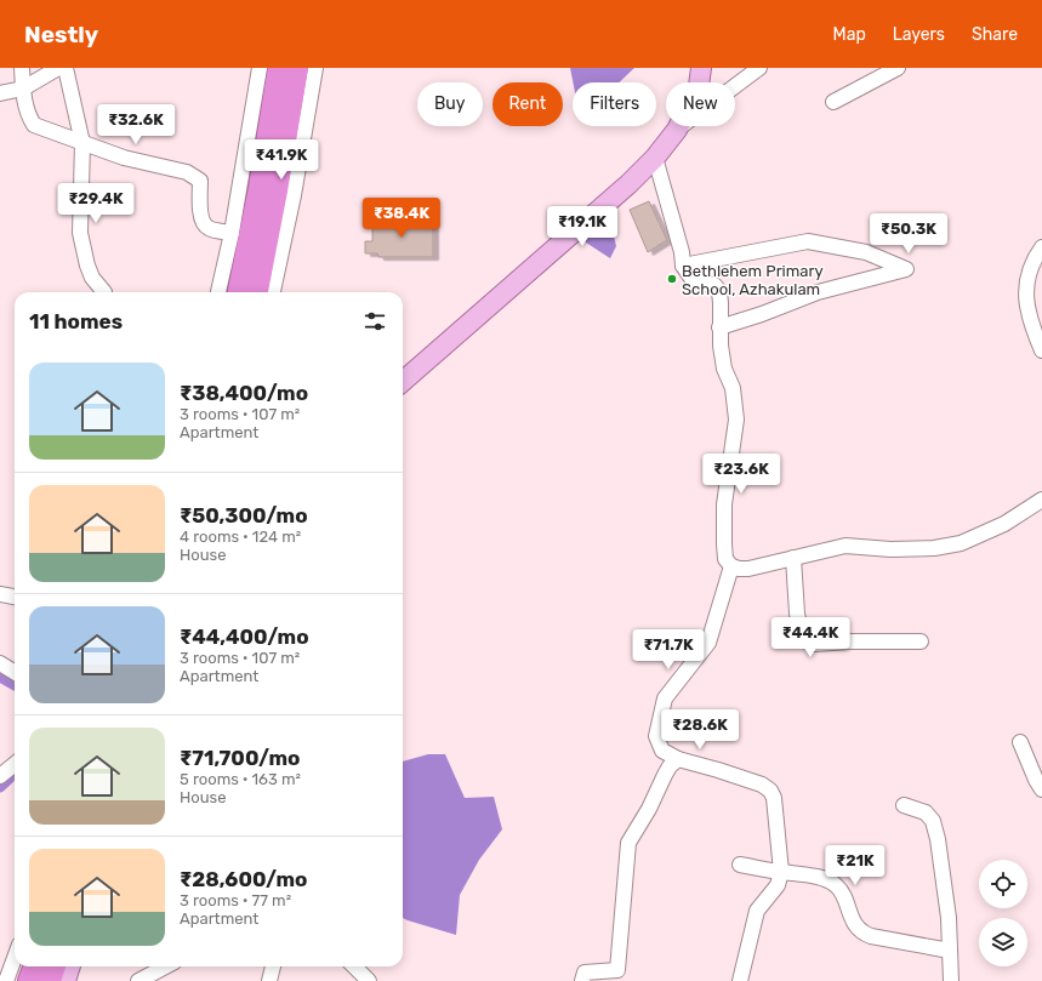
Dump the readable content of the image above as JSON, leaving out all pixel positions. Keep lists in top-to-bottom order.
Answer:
{
  "places": ["Bethlehem Primary School, Azhakulam"],
  "page": {
    "header": "Nestly",
    "nav": ["Map", "Layers", "Share"],
    "chip": [
      "Buy",
      "Rent",
      "Filters",
      "New"
    ],
    "price": [
      "₹32.6K",
      "₹41.9K",
      "₹29.4K",
      "₹38.4K",
      "₹19.1K",
      "₹50.3K",
      "₹23.6K",
      "₹44.4K",
      "₹71.7K",
      "₹28.6K",
      "₹21K"
    ],
    "heading": "11 homes",
    "list": [
      {
        "name": "₹38,400/mo",
        "note": "3 rooms · 107 m² · Apartment"
      },
      {
        "name": "₹50,300/mo",
        "note": "4 rooms · 124 m² · House"
      },
      {
        "name": "₹44,400/mo",
        "note": "3 rooms · 107 m² · Apartment"
      },
      {
        "name": "₹71,700/mo",
        "note": "5 rooms · 163 m² · House"
      },
      {
        "name": "₹28,600/mo",
        "note": "3 rooms · 77 m² · Apartment"
      }
    ]
  }
}
